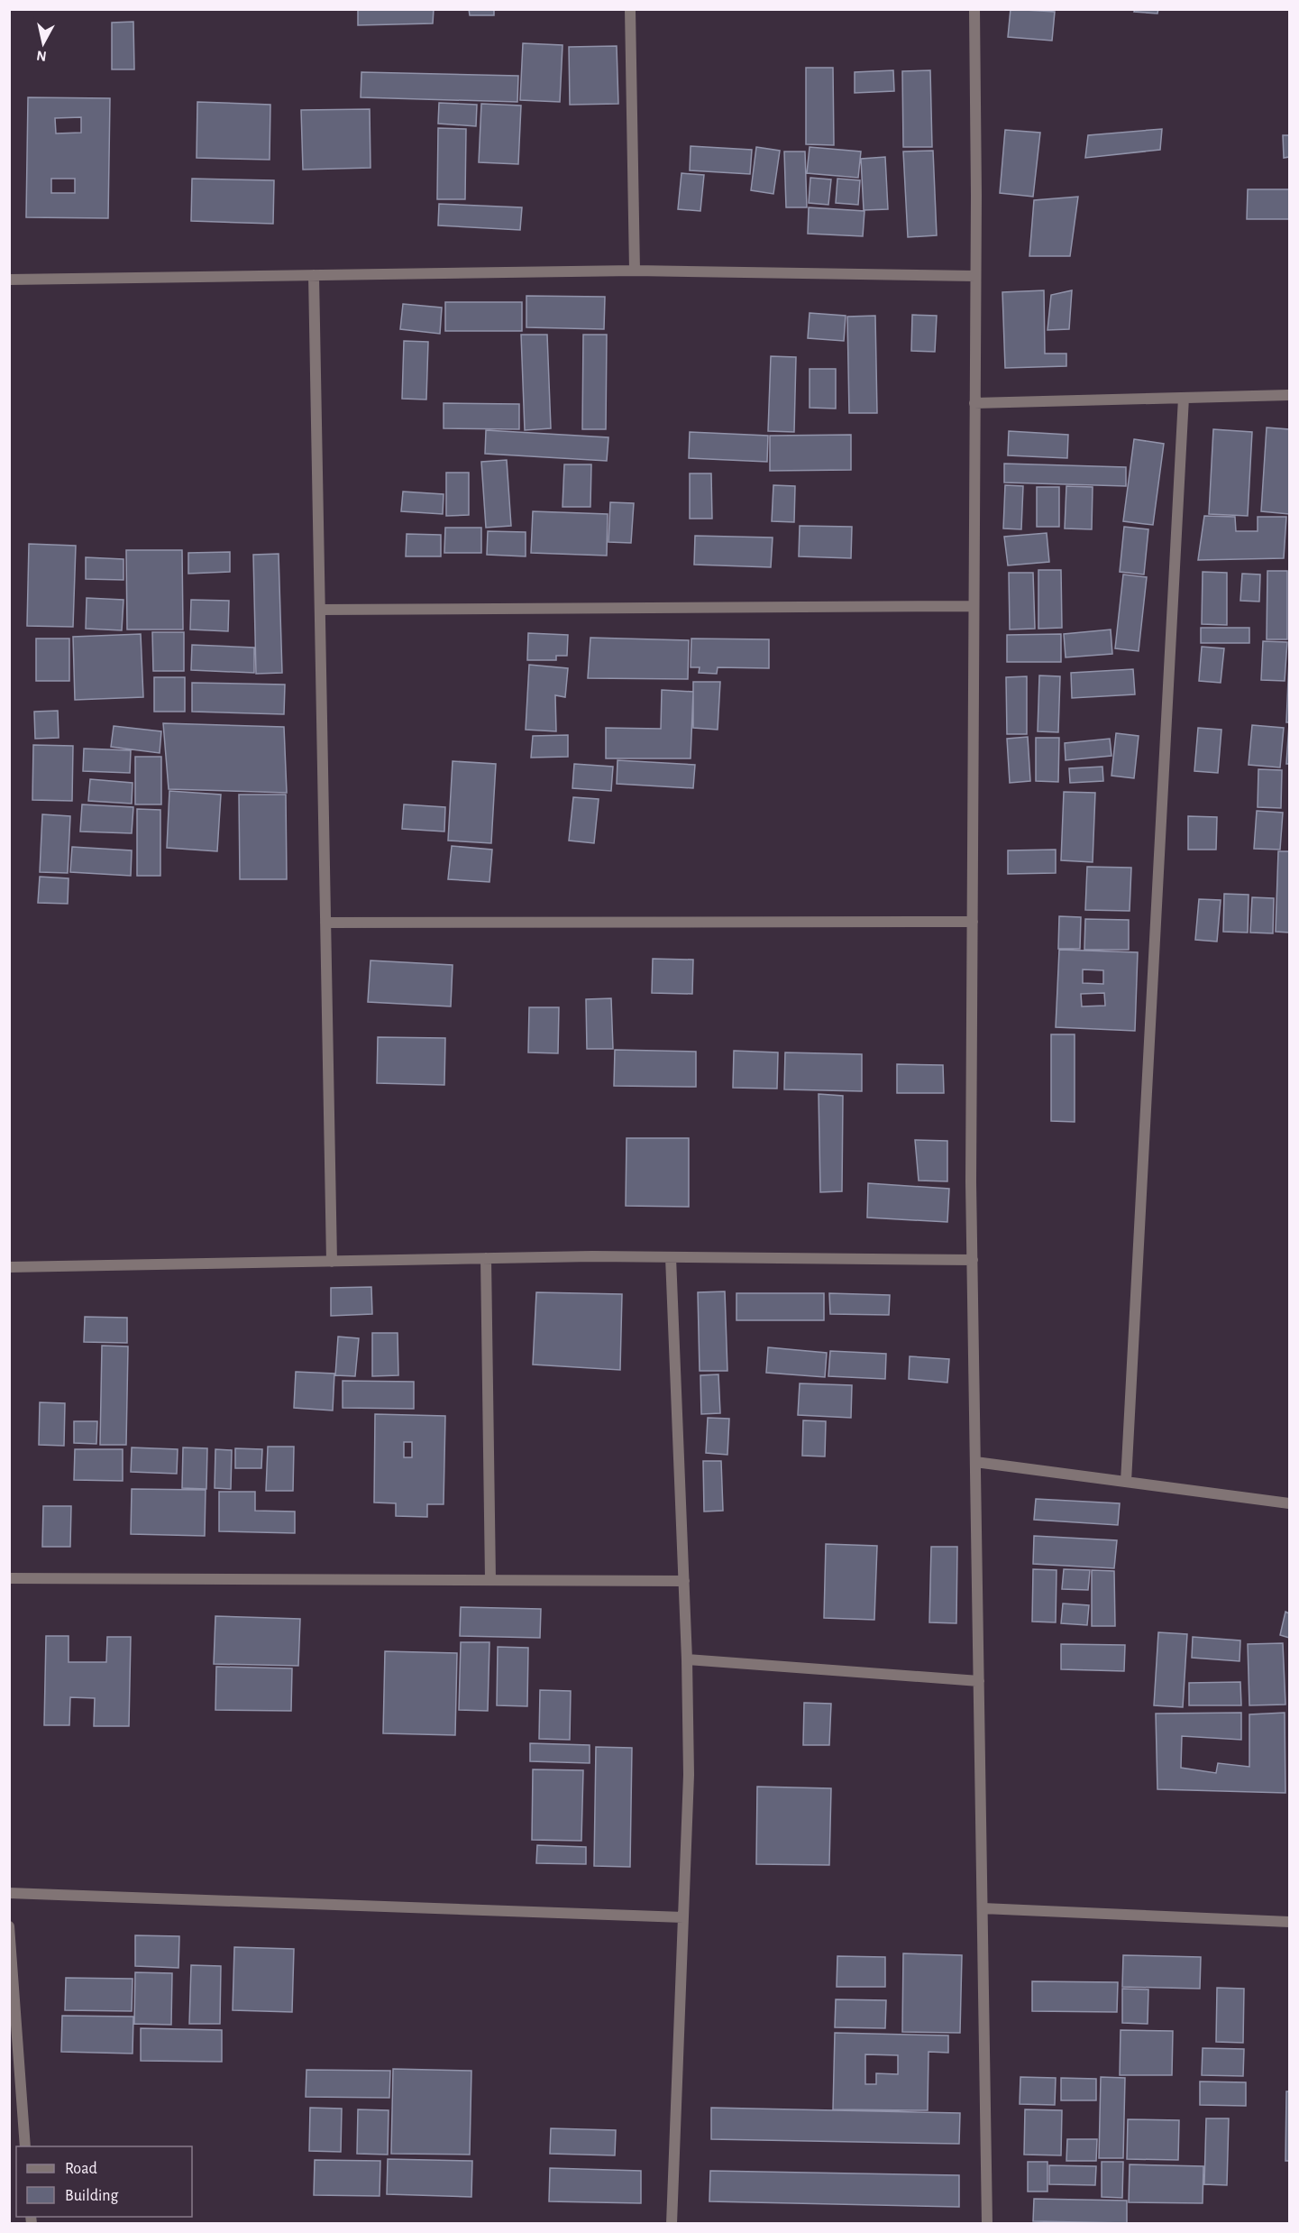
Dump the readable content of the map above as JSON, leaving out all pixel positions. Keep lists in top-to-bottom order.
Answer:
{
  "legend": ["Road", "Building"],
  "north": "bottom"
}
